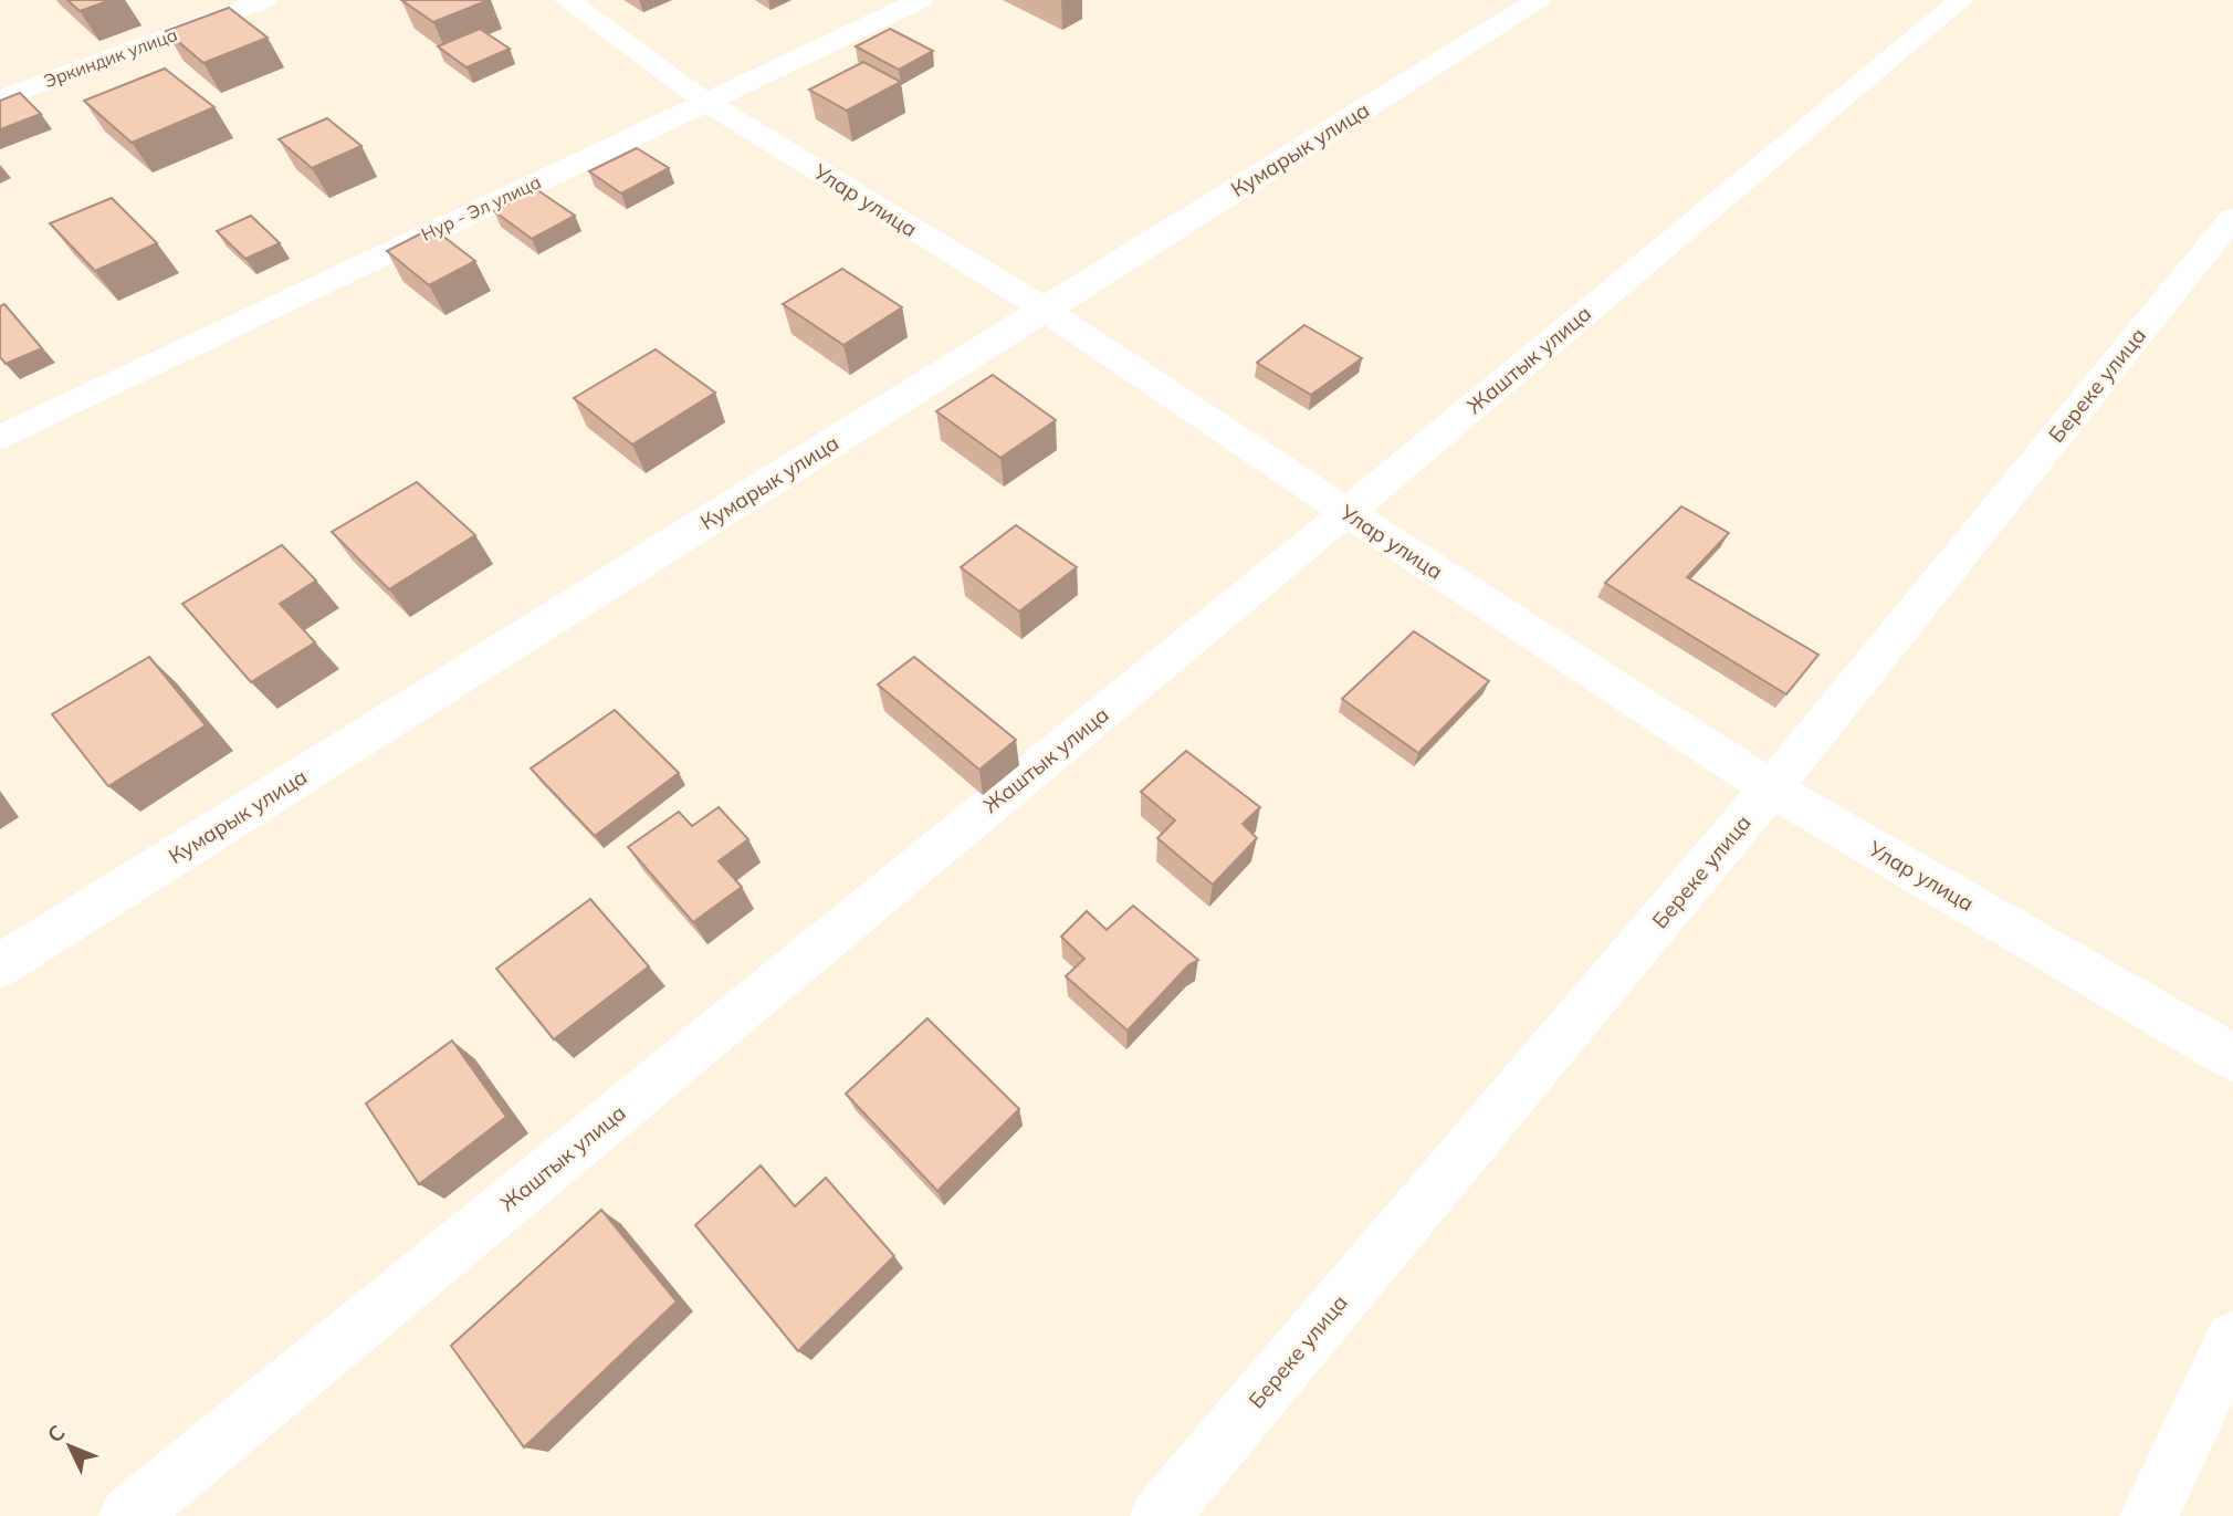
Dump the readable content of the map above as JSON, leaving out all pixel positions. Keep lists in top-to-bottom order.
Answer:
{
  "streets": {
    "street": [
      "Эркиндик улица",
      "Кумарык улица",
      "Улар улица",
      "Нур - Эл улица",
      "Жаштык улица",
      "Береке улица"
    ]
  },
  "crossings": [
    ["Кумарык улица", "Улар улица"],
    ["Улар улица", "Нур - Эл улица"],
    ["Улар улица", "Жаштык улица"],
    ["Улар улица", "Береке улица"]
  ],
  "north": "top left"
}
